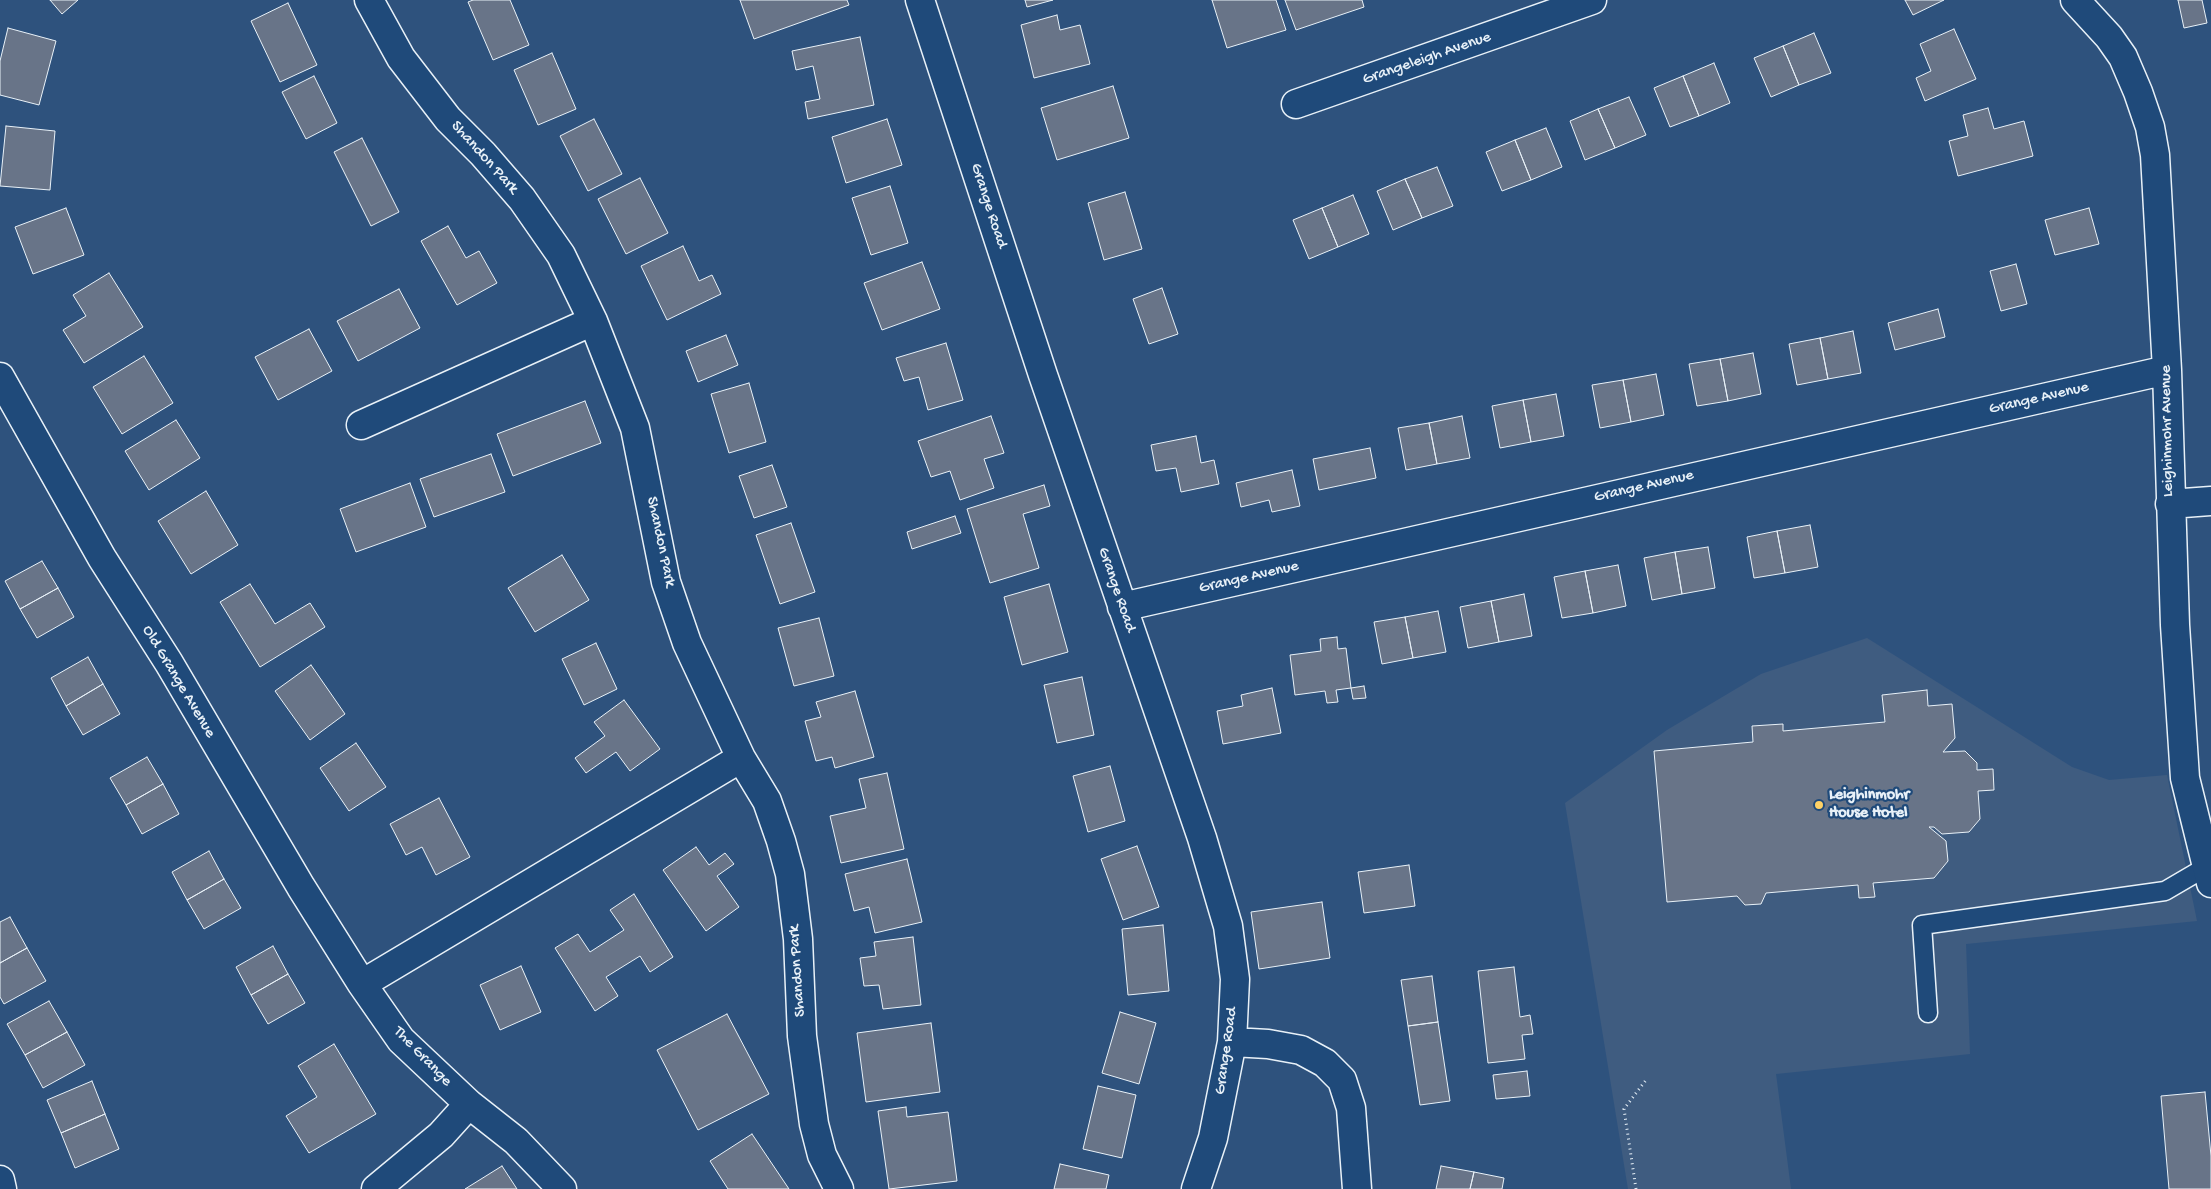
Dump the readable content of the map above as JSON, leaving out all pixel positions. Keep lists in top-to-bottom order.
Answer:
{
  "streets": {
    "street": [
      "Grangeleigh Avenue",
      "Shandon Park",
      "Grange Road",
      "Grange Avenue",
      "Leighinmohr Avenue",
      "Old Grange Avenue",
      "The Grange"
    ]
  },
  "crossings": [
    ["Grange Road", "Grange Avenue"],
    ["Grange Avenue", "Leighinmohr Avenue"],
    ["Old Grange Avenue", "The Grange"]
  ],
  "places": ["Leighinmohr House Hotel"]
}
